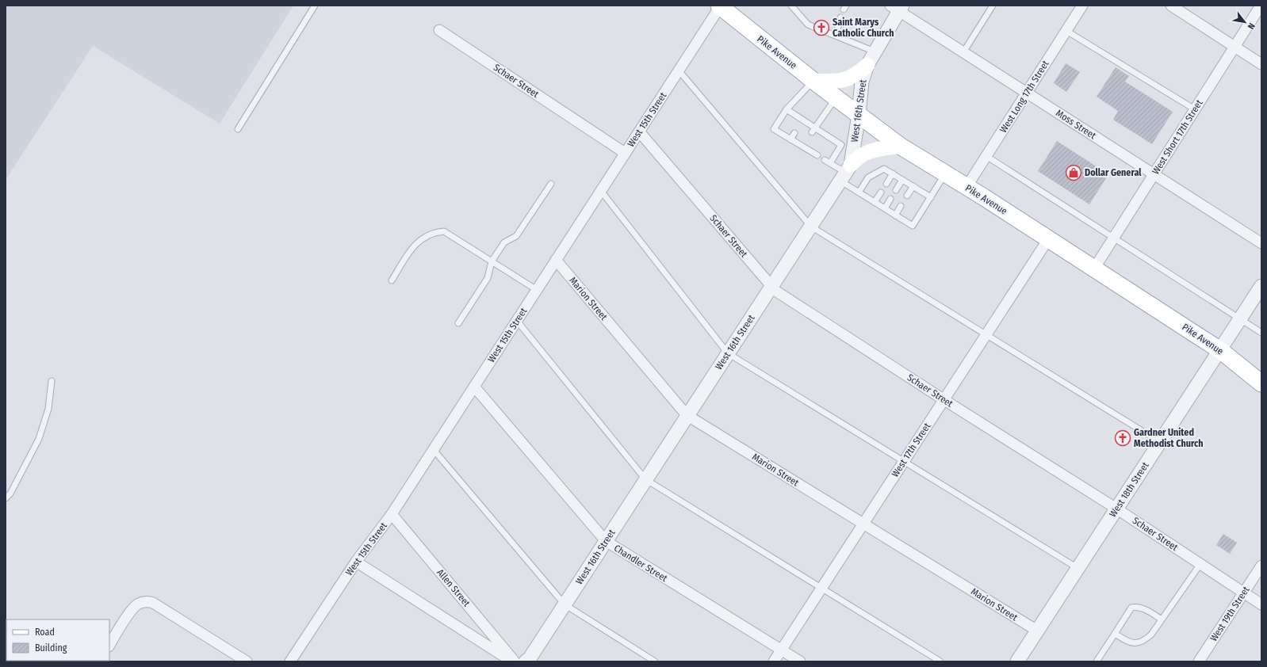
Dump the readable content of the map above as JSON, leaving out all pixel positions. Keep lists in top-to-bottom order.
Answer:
{
  "streets": {
    "main road": ["Pike Avenue"],
    "street": [
      "Schaer Street",
      "West Long 17th Street",
      "West 16th Street",
      "West 15th Street",
      "Moss Street",
      "West Short 17th Street",
      "Marion Street",
      "West 17th Street",
      "West 18th Street",
      "Chandler Street",
      "Allen Street",
      "West 19th Street"
    ]
  },
  "crossings": [
    ["Pike Avenue", "West Long 17th Street"],
    ["Pike Avenue", "West 16th Street"],
    ["Pike Avenue", "West 15th Street"],
    ["Pike Avenue", "West Short 17th Street"],
    ["Pike Avenue", "West 17th Street"],
    ["Pike Avenue", "West 18th Street"],
    ["Schaer Street", "West 16th Street"],
    ["Schaer Street", "West 15th Street"],
    ["Schaer Street", "West 17th Street"],
    ["Schaer Street", "West 18th Street"],
    ["Schaer Street", "West 19th Street"],
    ["West Long 17th Street", "Moss Street"],
    ["West 16th Street", "Moss Street"],
    ["West 16th Street", "Marion Street"],
    ["West 16th Street", "Chandler Street"],
    ["West 15th Street", "Marion Street"],
    ["West 15th Street", "Chandler Street"],
    ["West 15th Street", "Allen Street"],
    ["Moss Street", "West Short 17th Street"],
    ["Marion Street", "West 17th Street"],
    ["Marion Street", "West 18th Street"],
    ["West 17th Street", "Chandler Street"]
  ],
  "places": {
    "church": ["Saint Marys Catholic Church", "Gardner United Methodist Church"],
    "shop": ["Dollar General"]
  },
  "legend": ["Road", "Building"],
  "north": "bottom right"
}
